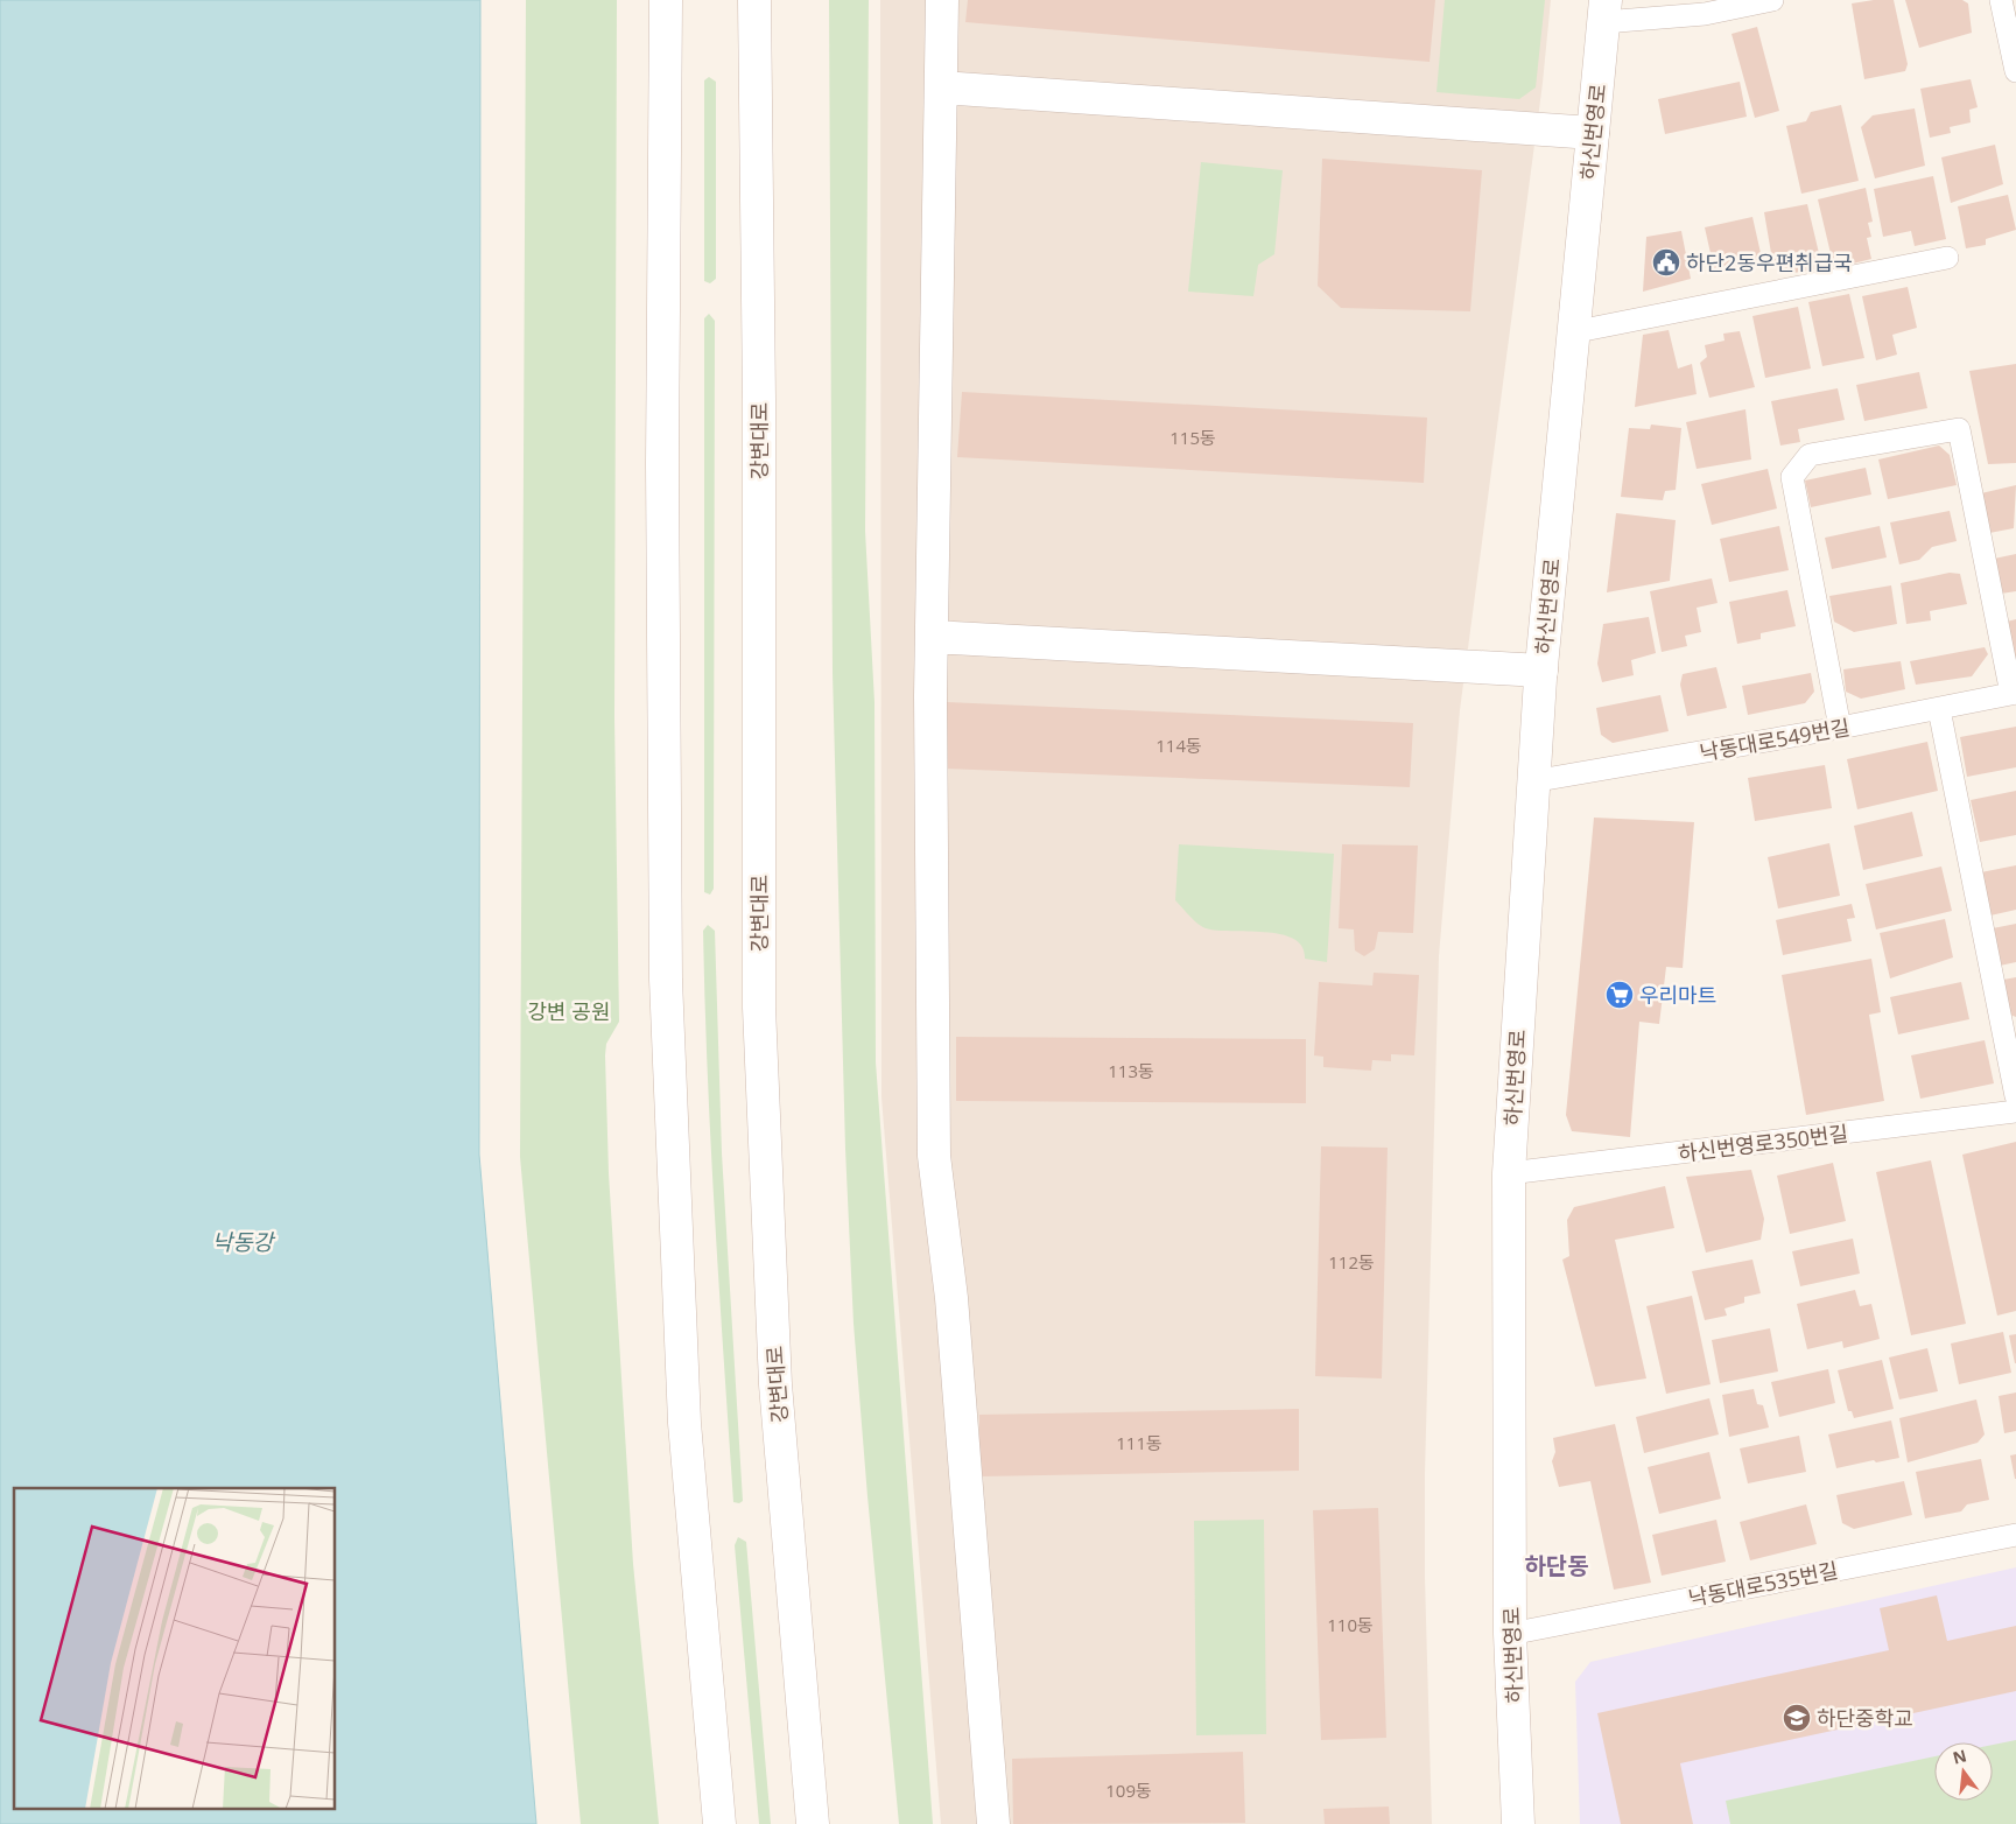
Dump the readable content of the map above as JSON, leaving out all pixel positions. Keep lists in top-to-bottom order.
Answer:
{
  "streets": {
    "street": ["하신번영로", "강변대로"],
    "lane": ["낙동대로549번길", "하신번영로350번길", "낙동대로535번길"]
  },
  "crossings": [
    ["하신번영로", "낙동대로549번길"],
    ["하신번영로", "하신번영로350번길"],
    ["하신번영로", "낙동대로535번길"]
  ],
  "districts": ["하단동"],
  "water": ["낙동강"],
  "parks": ["강변 공원"],
  "places": {
    "public building": ["하단2동우편취급국"],
    "supermarket": ["우리마트"],
    "school or university": ["하단중학교"]
  },
  "house_numbers": [
    "115동",
    "114동",
    "113동",
    "112동",
    "111동",
    "110동",
    "109동"
  ],
  "north": "top"
}
